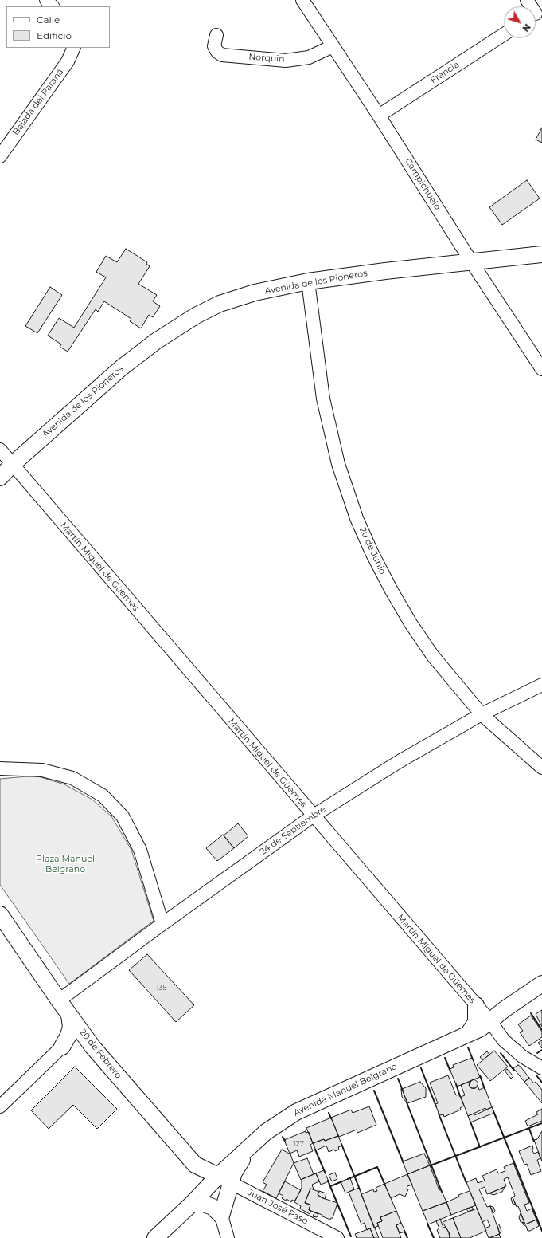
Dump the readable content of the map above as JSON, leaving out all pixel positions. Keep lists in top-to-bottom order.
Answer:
{
  "streets": {
    "main road": ["Avenida de los Pioneros", "20 de Febrero", "Avenida Manuel Belgrano"],
    "street": [
      "Norquin",
      "Francia",
      "Bajada del Paraná",
      "Campichuelo",
      "20 de Junio",
      "Martín Miguel de Güemes",
      "24 de Septiembre",
      "Juan José Paso"
    ]
  },
  "crossings": [
    ["Norquin", "Campichuelo"],
    ["Francia", "Campichuelo"],
    ["Campichuelo", "Avenida de los Pioneros"],
    ["Avenida de los Pioneros", "20 de Junio"],
    ["Avenida de los Pioneros", "Martín Miguel de Güemes"],
    ["20 de Junio", "24 de Septiembre"],
    ["Martín Miguel de Güemes", "24 de Septiembre"],
    ["Martín Miguel de Güemes", "Avenida Manuel Belgrano"],
    ["24 de Septiembre", "20 de Febrero"],
    ["20 de Febrero", "Avenida Manuel Belgrano"],
    ["20 de Febrero", "Juan José Paso"],
    ["Avenida Manuel Belgrano", "Juan José Paso"]
  ],
  "parks": ["Plaza Manuel Belgrano"],
  "house_numbers": ["135", "127"],
  "legend": ["Calle", "Edificio"],
  "north": "bottom right"
}
